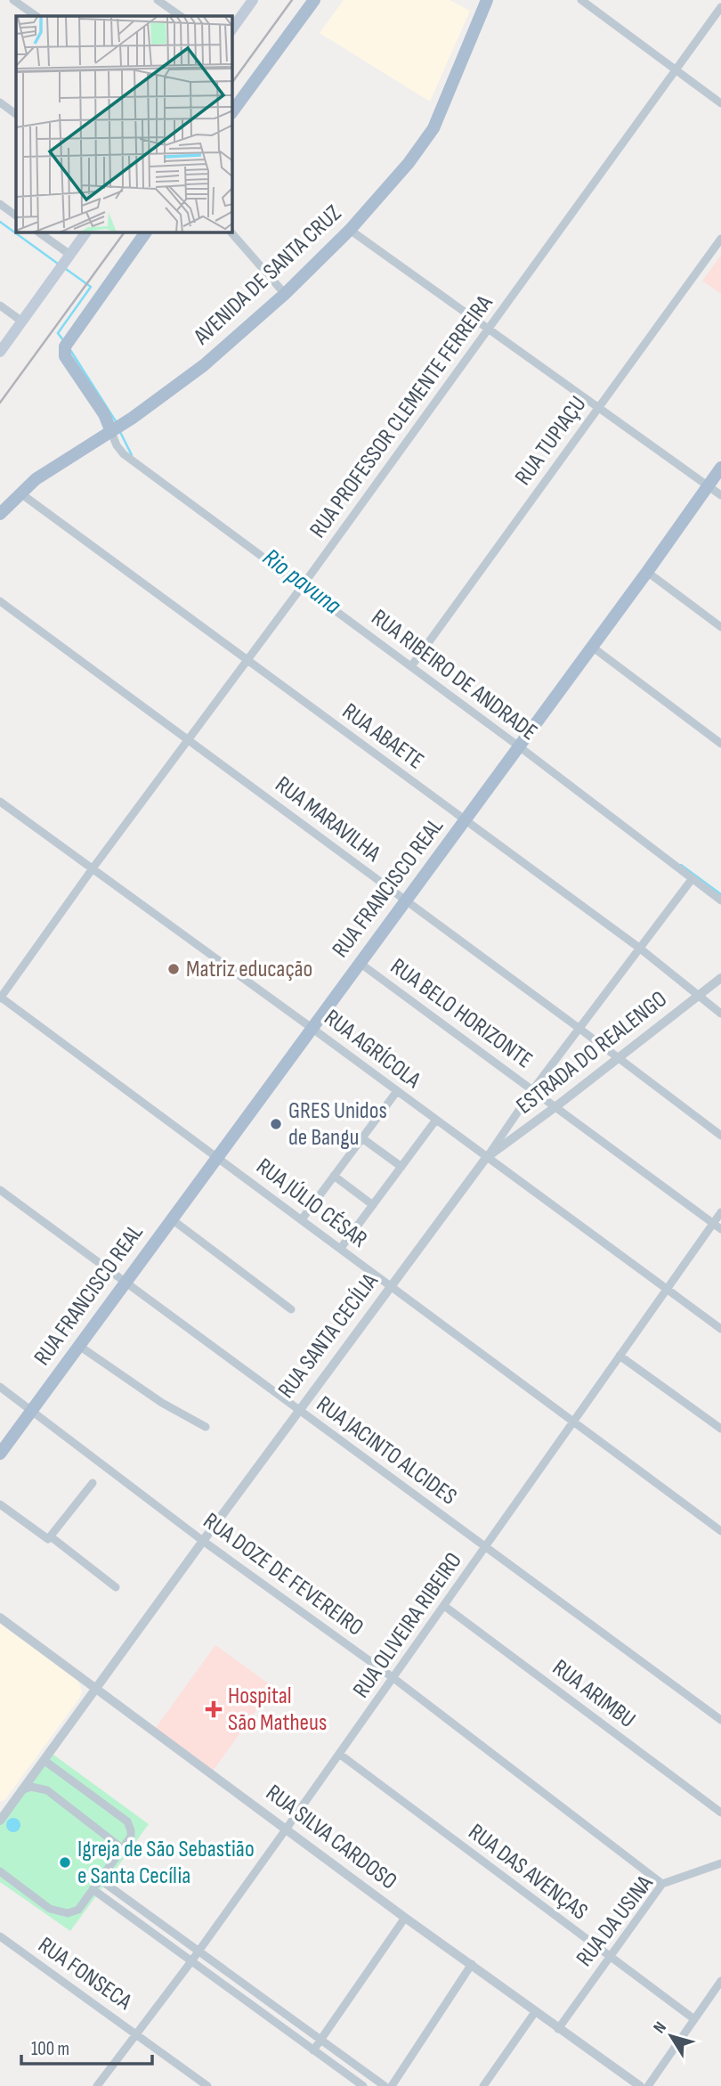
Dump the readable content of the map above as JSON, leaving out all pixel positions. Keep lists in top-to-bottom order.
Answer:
{
  "streets": {
    "main road": ["AVENIDA DE SANTA CRUZ", "RUA FRANCISCO REAL"],
    "street": [
      "RUA PROFESSOR CLEMENTE FERREIRA",
      "RUA TUPIAÇU",
      "RUA RIBEIRO DE ANDRADE",
      "RUA ABAETE",
      "RUA MARAVILHA",
      "RUA BELO HORIZONTE",
      "RUA AGRÍCOLA",
      "ESTRADA DO REALENGO",
      "RUA JÚLIO CÉSAR",
      "RUA SANTA CECÍLIA",
      "RUA JACINTO ALCIDES",
      "RUA DOZE DE FEVEREIRO",
      "RUA OLIVEIRA RIBEIRO",
      "RUA ARIMBU",
      "RUA SILVA CARDOSO",
      "RUA DAS AVENÇAS",
      "RUA DA USINA",
      "RUA FONSECA"
    ]
  },
  "crossings": [
    ["AVENIDA DE SANTA CRUZ", "RUA RIBEIRO DE ANDRADE"],
    ["AVENIDA DE SANTA CRUZ", "RUA ABAETE"],
    ["RUA PROFESSOR CLEMENTE FERREIRA", "RUA RIBEIRO DE ANDRADE"],
    ["RUA PROFESSOR CLEMENTE FERREIRA", "RUA ABAETE"],
    ["RUA PROFESSOR CLEMENTE FERREIRA", "RUA MARAVILHA"],
    ["RUA PROFESSOR CLEMENTE FERREIRA", "RUA AGRÍCOLA"],
    ["RUA PROFESSOR CLEMENTE FERREIRA", "RUA JÚLIO CÉSAR"],
    ["RUA TUPIAÇU", "RUA RIBEIRO DE ANDRADE"],
    ["RUA RIBEIRO DE ANDRADE", "RUA FRANCISCO REAL"],
    ["RUA RIBEIRO DE ANDRADE", "RUA SANTA CECÍLIA"],
    ["RUA ABAETE", "RUA FRANCISCO REAL"],
    ["RUA ABAETE", "ESTRADA DO REALENGO"],
    ["RUA ABAETE", "RUA SANTA CECÍLIA"],
    ["RUA MARAVILHA", "RUA FRANCISCO REAL"],
    ["RUA MARAVILHA", "ESTRADA DO REALENGO"],
    ["RUA MARAVILHA", "RUA SANTA CECÍLIA"],
    ["RUA FRANCISCO REAL", "RUA BELO HORIZONTE"],
    ["RUA FRANCISCO REAL", "RUA AGRÍCOLA"],
    ["RUA FRANCISCO REAL", "RUA JÚLIO CÉSAR"],
    ["RUA FRANCISCO REAL", "RUA JACINTO ALCIDES"],
    ["RUA FRANCISCO REAL", "RUA DOZE DE FEVEREIRO"],
    ["RUA BELO HORIZONTE", "ESTRADA DO REALENGO"],
    ["RUA BELO HORIZONTE", "RUA SANTA CECÍLIA"],
    ["RUA BELO HORIZONTE", "RUA OLIVEIRA RIBEIRO"],
    ["RUA AGRÍCOLA", "ESTRADA DO REALENGO"],
    ["RUA AGRÍCOLA", "RUA SANTA CECÍLIA"],
    ["RUA AGRÍCOLA", "RUA OLIVEIRA RIBEIRO"],
    ["ESTRADA DO REALENGO", "RUA SANTA CECÍLIA"],
    ["RUA JÚLIO CÉSAR", "RUA SANTA CECÍLIA"],
    ["RUA JÚLIO CÉSAR", "RUA OLIVEIRA RIBEIRO"],
    ["RUA SANTA CECÍLIA", "RUA JACINTO ALCIDES"],
    ["RUA SANTA CECÍLIA", "RUA DOZE DE FEVEREIRO"],
    ["RUA SANTA CECÍLIA", "RUA SILVA CARDOSO"],
    ["RUA JACINTO ALCIDES", "RUA OLIVEIRA RIBEIRO"],
    ["RUA DOZE DE FEVEREIRO", "RUA OLIVEIRA RIBEIRO"],
    ["RUA DOZE DE FEVEREIRO", "RUA DA USINA"],
    ["RUA OLIVEIRA RIBEIRO", "RUA ARIMBU"],
    ["RUA OLIVEIRA RIBEIRO", "RUA SILVA CARDOSO"],
    ["RUA OLIVEIRA RIBEIRO", "RUA DAS AVENÇAS"],
    ["RUA OLIVEIRA RIBEIRO", "RUA FONSECA"],
    ["RUA SILVA CARDOSO", "RUA DA USINA"],
    ["RUA DAS AVENÇAS", "RUA DA USINA"]
  ],
  "water": ["Rio pavuna"],
  "places": {
    "other": ["Matriz educação", "GRES Unidos de Bangu", "Igreja de São Sebastião e Santa Cecília"],
    "health": ["Hospital São Matheus"]
  },
  "scale_bar": "100 m",
  "north": "top left"
}
